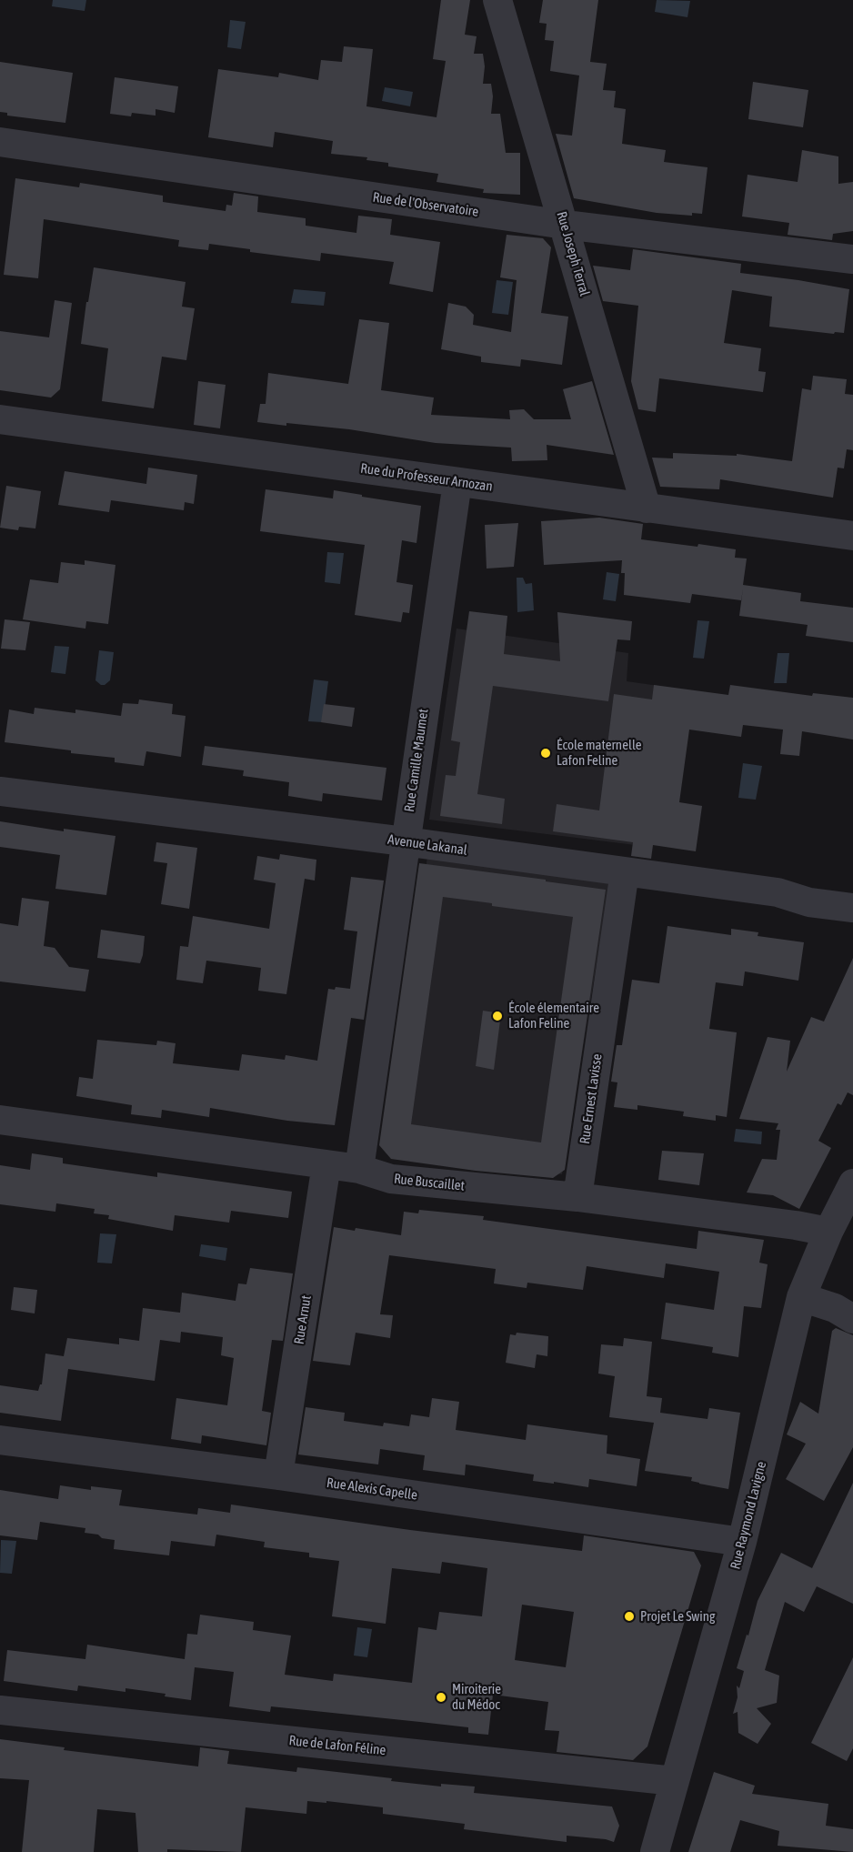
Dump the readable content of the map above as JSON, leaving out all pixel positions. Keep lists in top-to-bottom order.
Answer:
{
  "streets": {
    "street": [
      "Rue de l'Observatoire",
      "Rue Joseph Terral",
      "Rue du Professeur Arnozan",
      "Rue Camille Maumet",
      "Avenue Lakanal",
      "Rue Ernest Lavisse",
      "Rue Buscaillet",
      "Rue Arnut",
      "Rue Alexis Capelle",
      "Rue Raymond Lavigne",
      "Rue de Lafon Féline"
    ]
  },
  "crossings": [
    ["Rue de l'Observatoire", "Rue Joseph Terral"],
    ["Rue Joseph Terral", "Rue du Professeur Arnozan"],
    ["Rue du Professeur Arnozan", "Rue Camille Maumet"],
    ["Rue Camille Maumet", "Avenue Lakanal"],
    ["Rue Camille Maumet", "Rue Buscaillet"],
    ["Avenue Lakanal", "Rue Ernest Lavisse"],
    ["Rue Ernest Lavisse", "Rue Buscaillet"],
    ["Rue Buscaillet", "Rue Arnut"],
    ["Rue Buscaillet", "Rue Raymond Lavigne"],
    ["Rue Arnut", "Rue Alexis Capelle"],
    ["Rue Alexis Capelle", "Rue Raymond Lavigne"],
    ["Rue Raymond Lavigne", "Rue de Lafon Féline"]
  ],
  "places": [
    "École maternelle Lafon Feline",
    "École élementaire Lafon Feline",
    "Projet Le Swing",
    "Miroiterie du Médoc"
  ]
}
